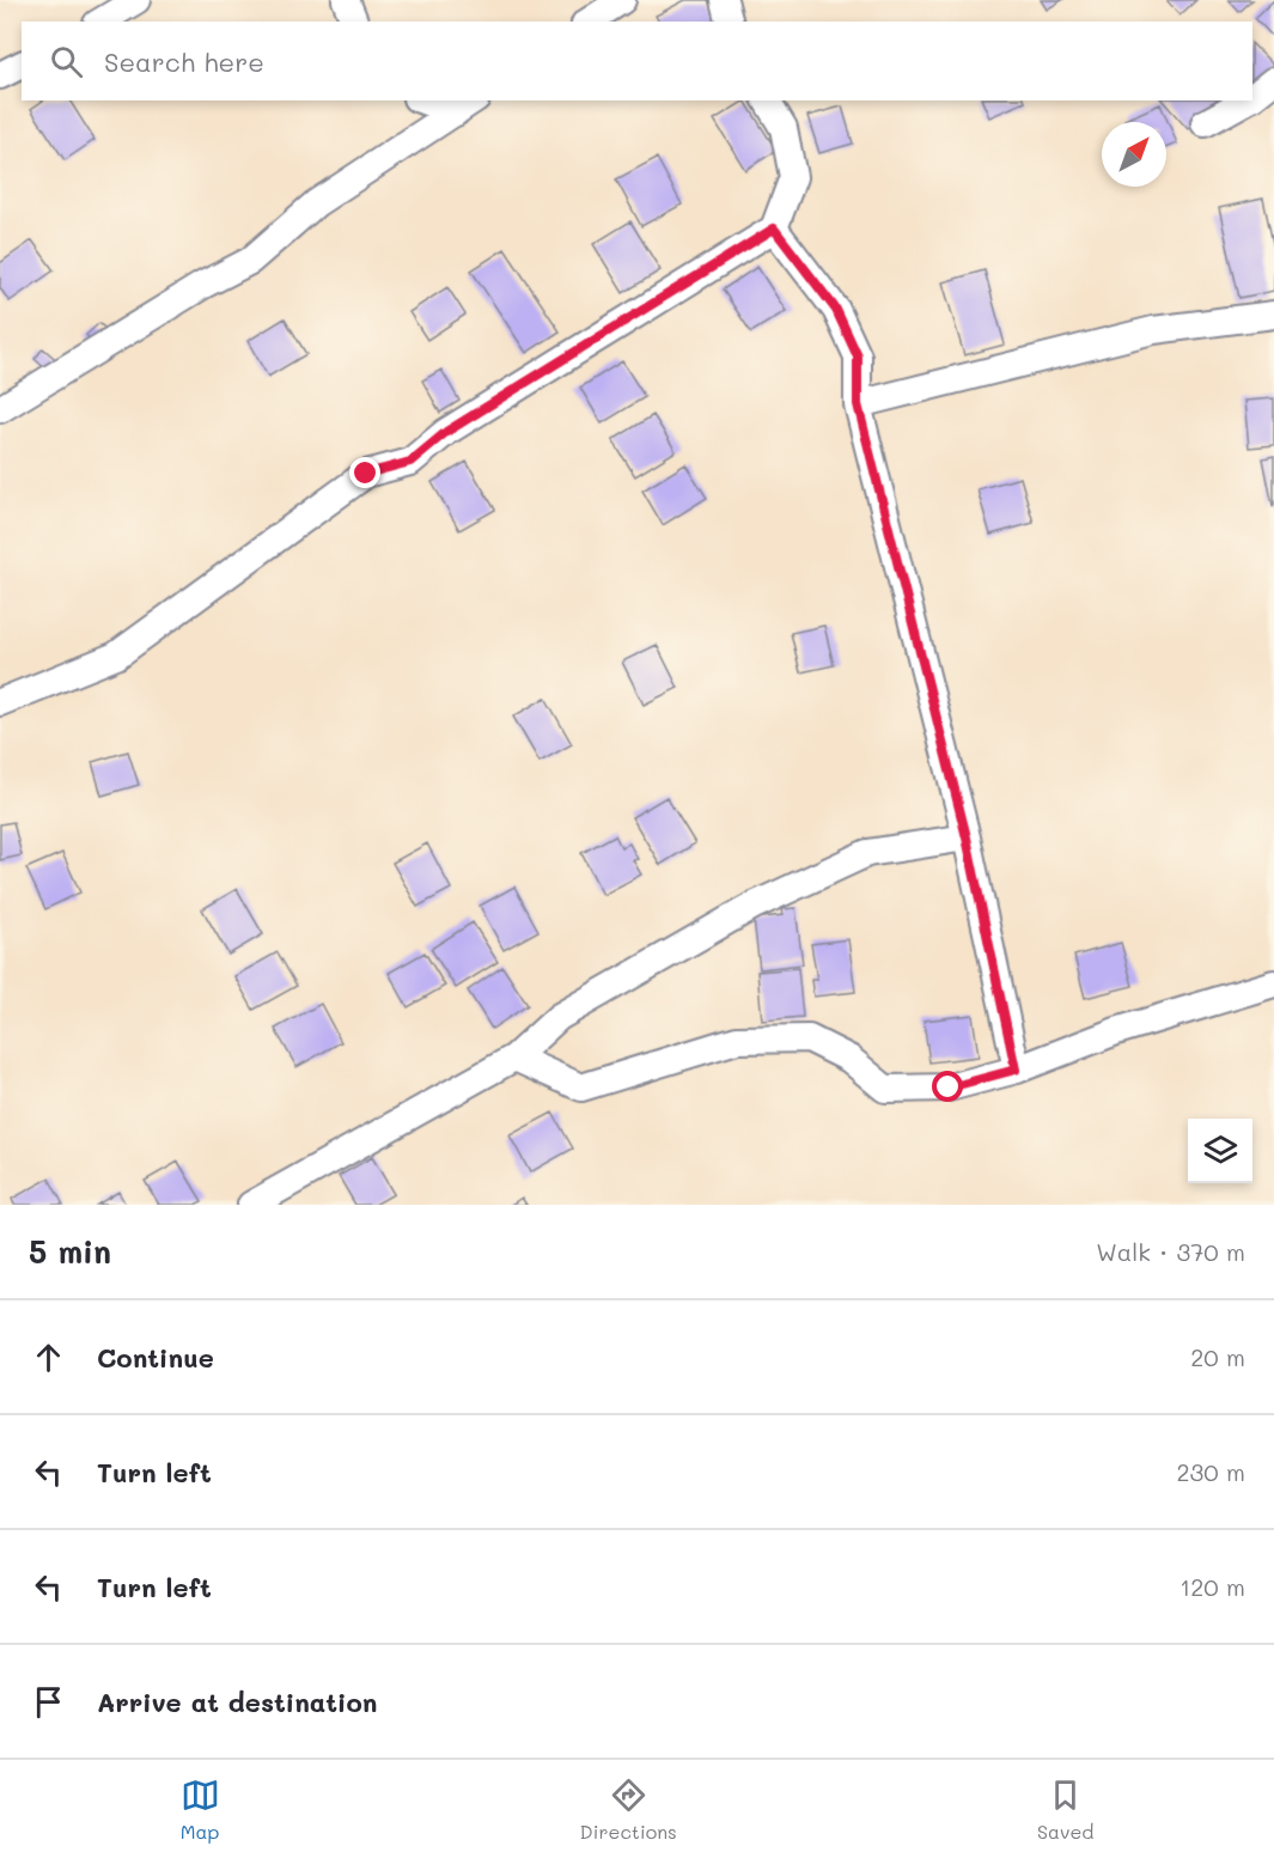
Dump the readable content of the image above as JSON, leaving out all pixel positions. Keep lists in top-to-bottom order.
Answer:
{
  "north": "top right",
  "page": {
    "search": "Search here",
    "heading": ["5 min", "Walk · 370 m"],
    "list": [
      ["Continue", "20 m"],
      ["Turn left", "230 m"],
      ["Turn left", "120 m"],
      "Arrive at destination"
    ],
    "nav": ["Map", "Directions", "Saved"]
  }
}
